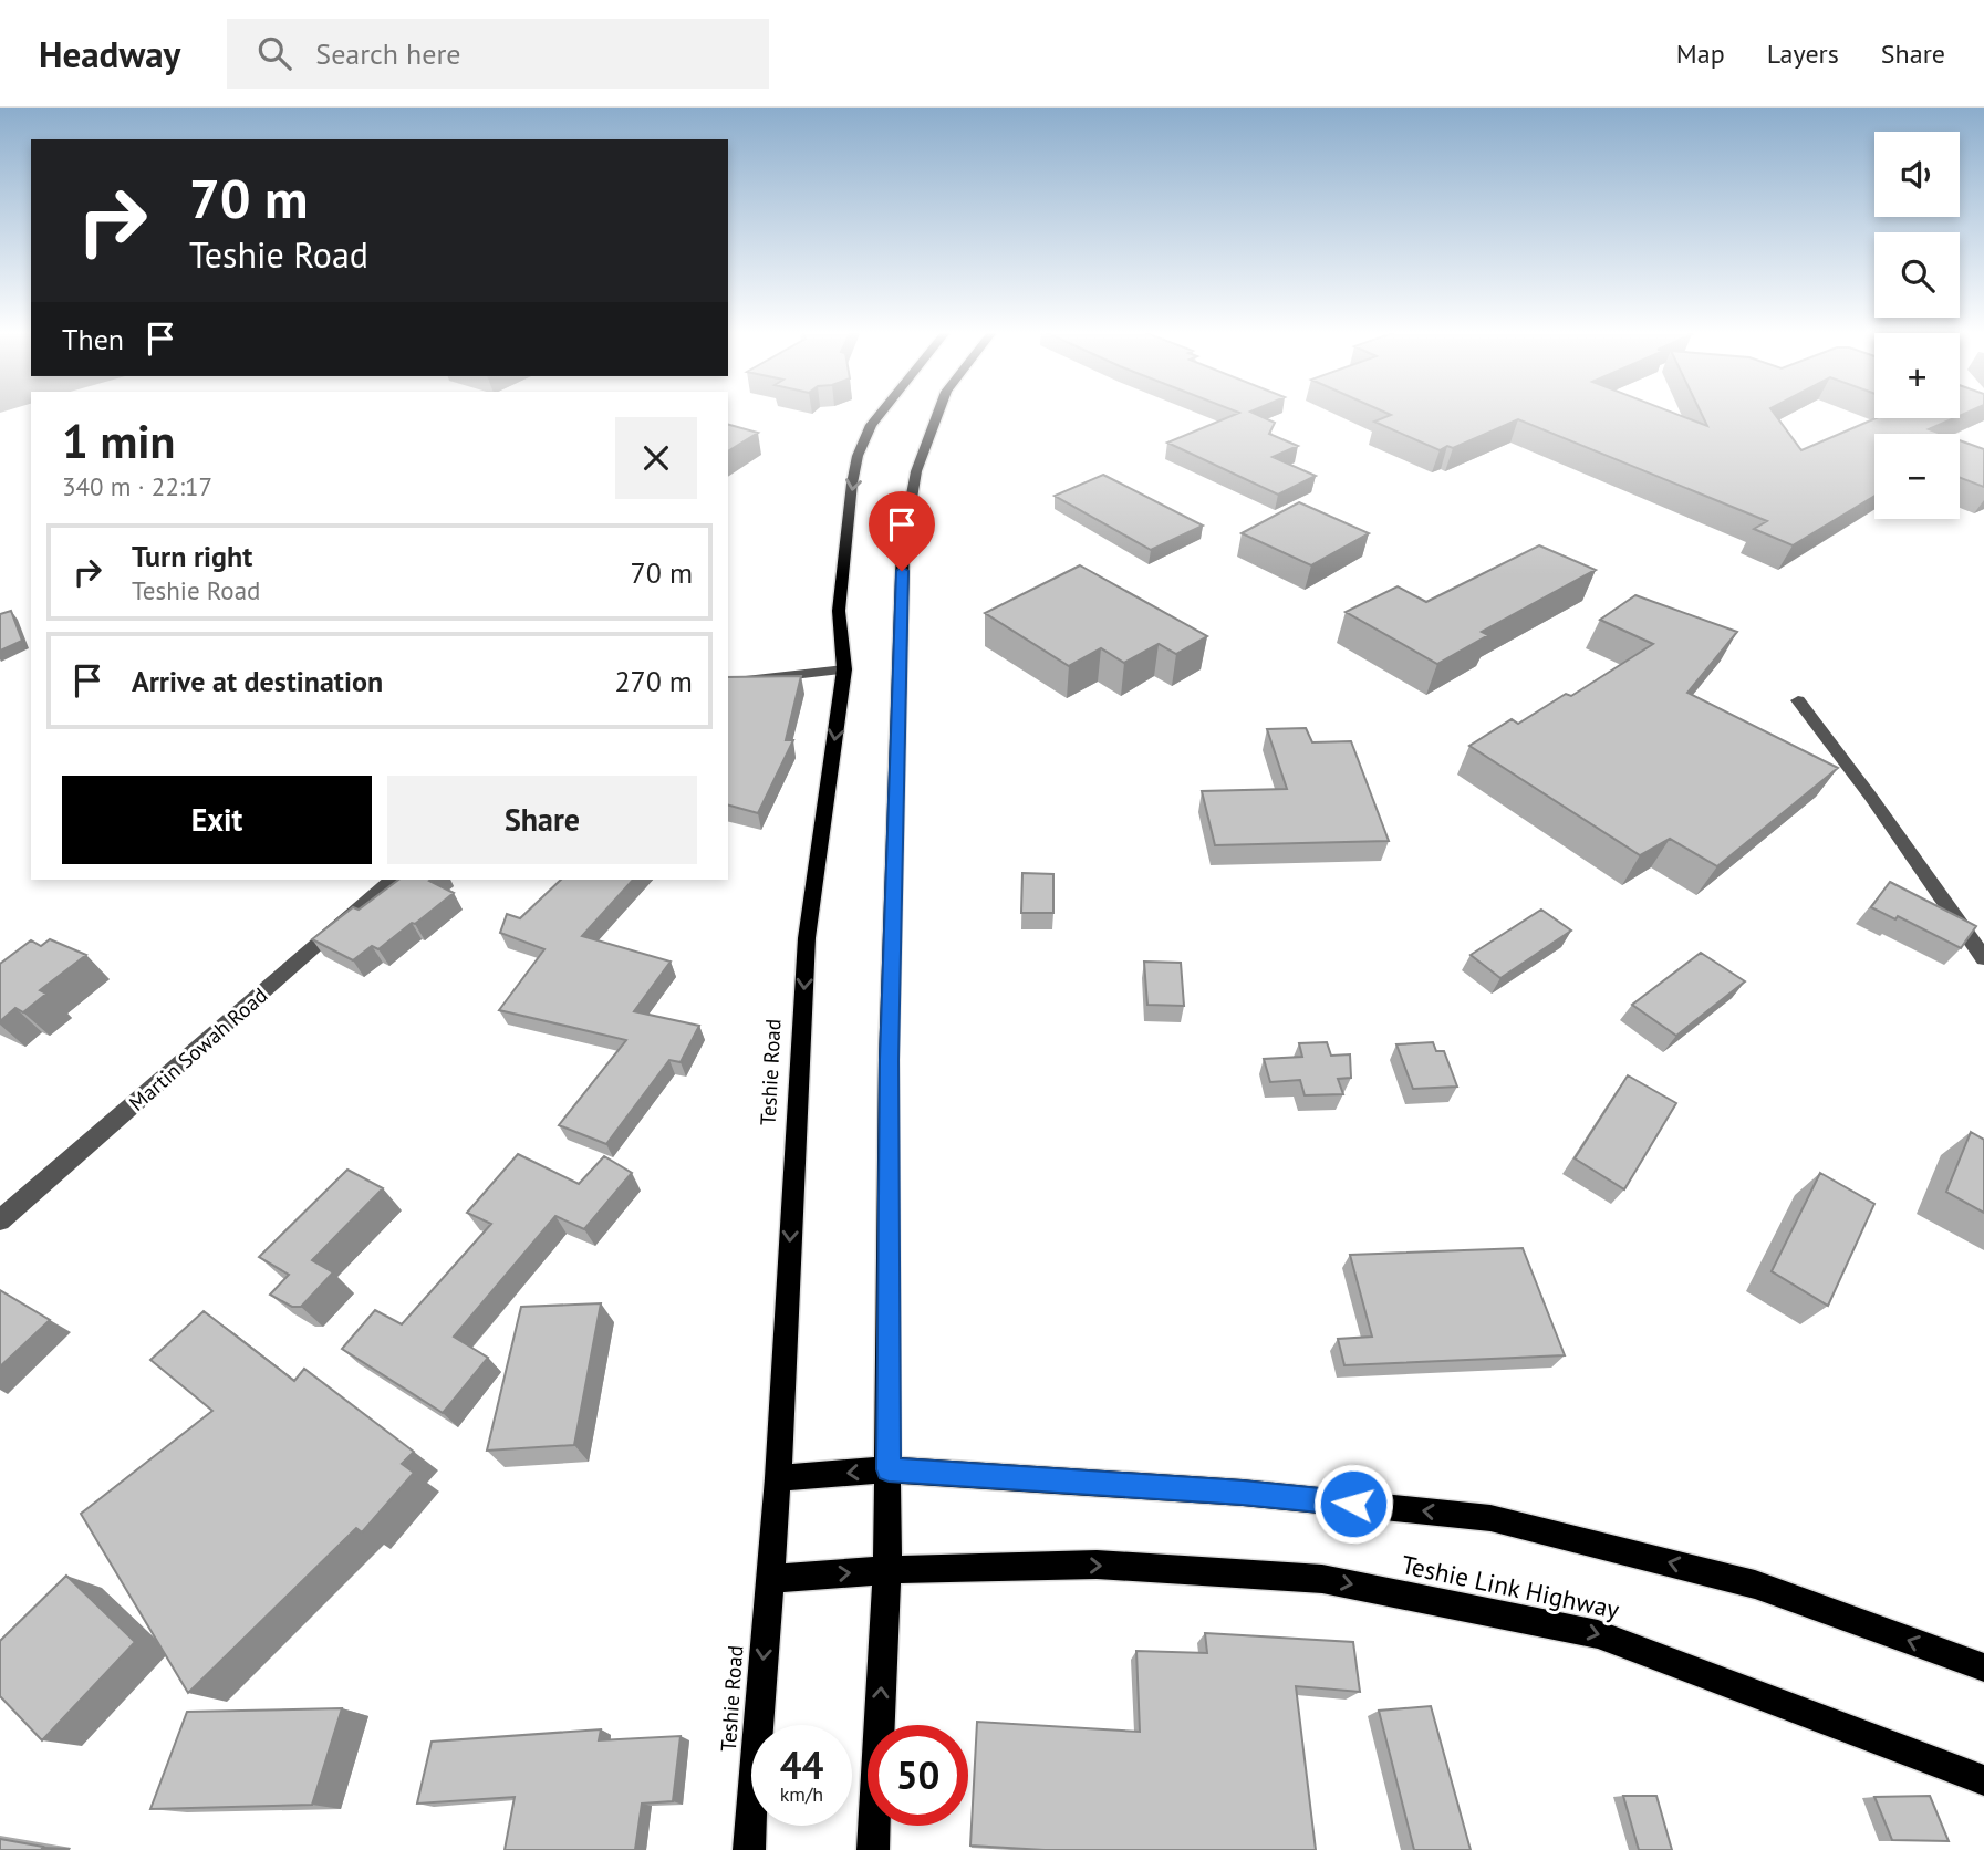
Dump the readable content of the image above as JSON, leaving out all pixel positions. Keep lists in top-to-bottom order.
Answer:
{
  "streets": {
    "main road": ["Teshie Road", "Teshie Link Highway"],
    "street": ["Martin Sowah Road"]
  },
  "crossings": [
    ["Teshie Road", "Teshie Link Highway"]
  ],
  "page": {
    "header": "Headway",
    "search": "Search here",
    "nav": ["Map", "Layers", "Share"],
    "map_buttons": ["+", "−"],
    "turn": ["70 m", "Teshie Road"],
    "then": "Then",
    "heading": ["1 min", "340 m · 22:17"],
    "list": [
      {
        "name": "Turn right",
        "note": "Teshie Road",
        "value": "70 m"
      },
      {
        "name": "Arrive at destination",
        "value": "270 m"
      }
    ],
    "buttons": ["Exit", "Share"],
    "speed": "44 km/h",
    "limit": "50"
  }
}
